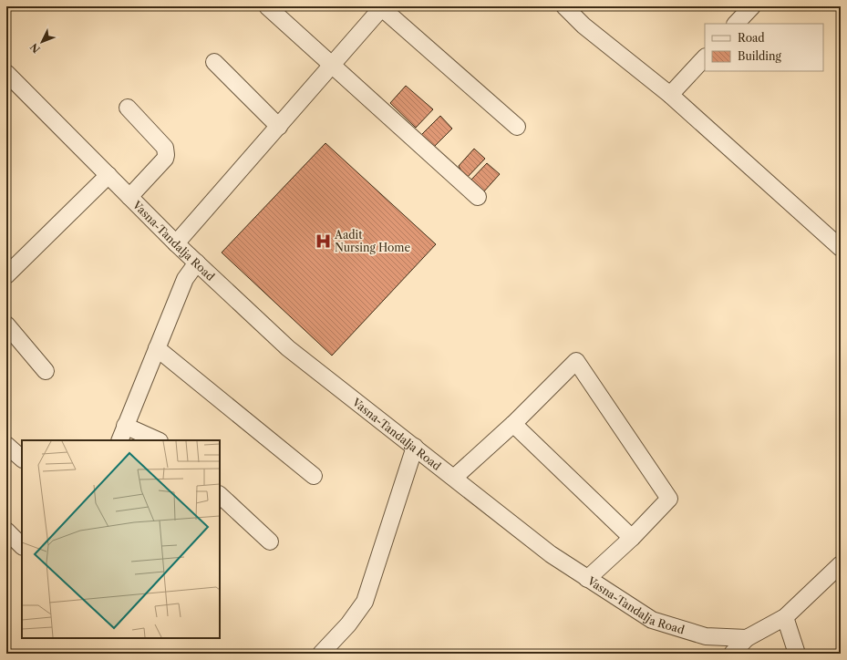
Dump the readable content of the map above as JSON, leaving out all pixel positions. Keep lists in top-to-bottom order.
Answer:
{
  "streets": {
    "street": ["Vasna-Tandalja Road"]
  },
  "places": {
    "hospital": ["Aadit Nursing Home"]
  },
  "legend": ["Road", "Building"],
  "north": "bottom left"
}
